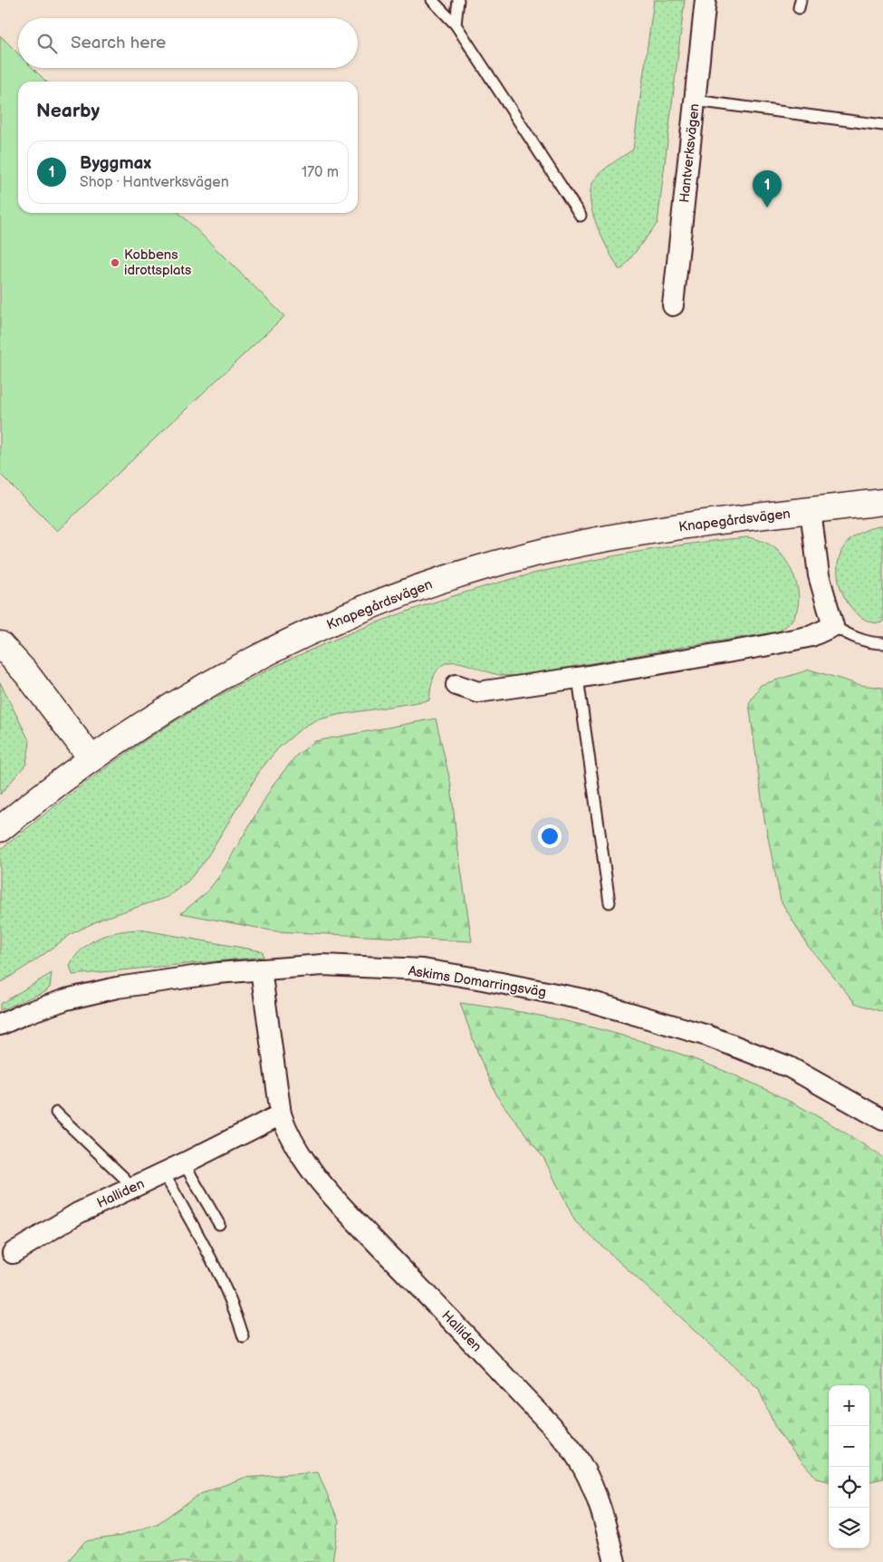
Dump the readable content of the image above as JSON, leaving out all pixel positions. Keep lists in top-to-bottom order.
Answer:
{
  "streets": {
    "street": [
      "Hantverksvägen",
      "Knapegårdsvägen",
      "Askims Domarringsväg",
      "Halliden"
    ]
  },
  "crossings": [
    ["Askims Domarringsväg", "Halliden"]
  ],
  "places": ["Kobbens idrottsplats"],
  "page": {
    "search": "Search here",
    "heading": "Nearby",
    "list": [
      {
        "mark": "1",
        "name": "Byggmax",
        "note": "Shop · Hantverksvägen",
        "value": "170 m"
      }
    ],
    "pins": "1",
    "map_buttons": ["+", "−"]
  }
}
